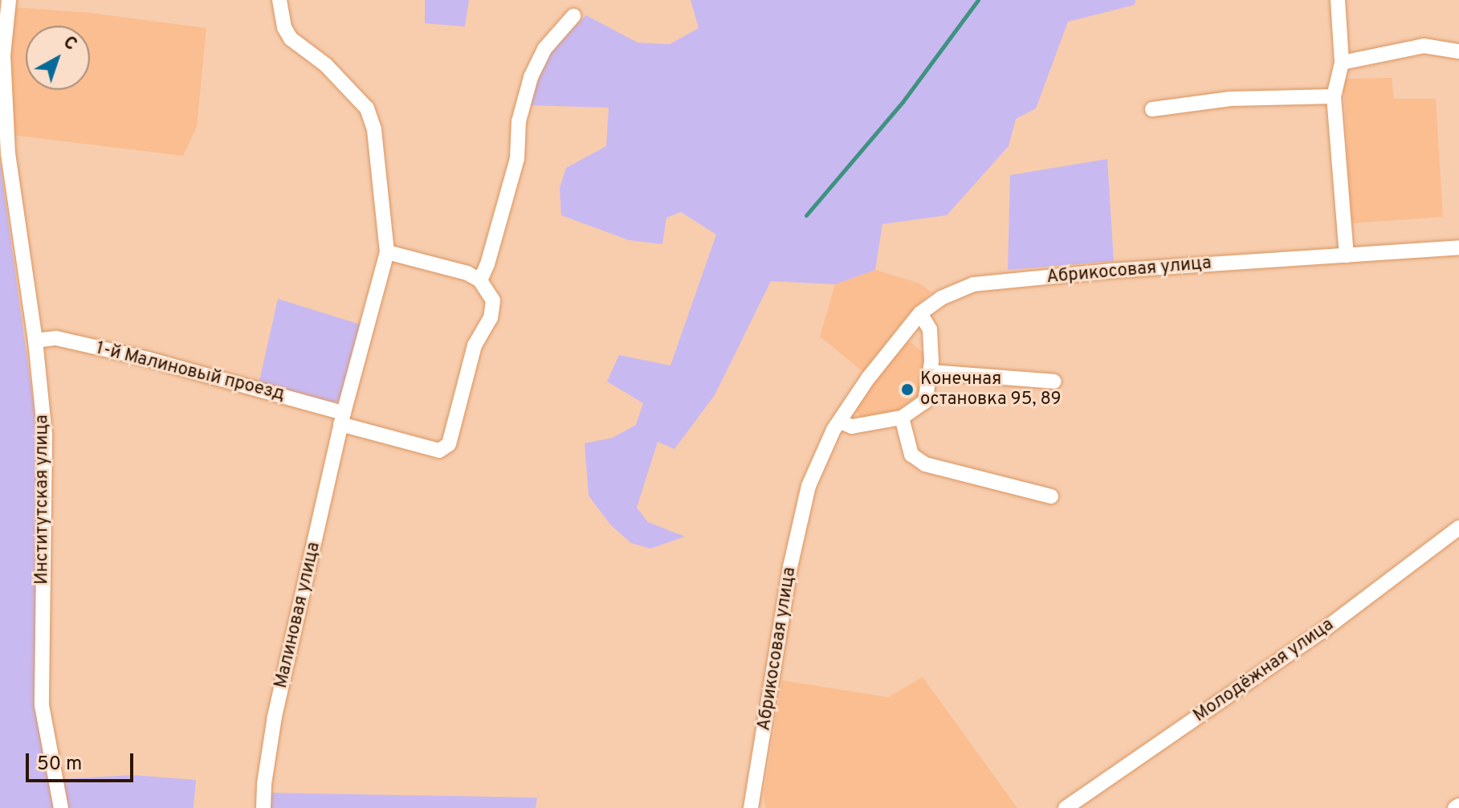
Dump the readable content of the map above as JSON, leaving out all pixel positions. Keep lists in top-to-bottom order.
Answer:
{
  "streets": {
    "street": [
      "Абрикосовая улица",
      "1-й Малиновый проезд",
      "Институтская улица",
      "Малиновая улица",
      "Молодёжная улица"
    ]
  },
  "crossings": [
    ["1-й Малиновый проезд", "Институтская улица"],
    ["1-й Малиновый проезд", "Малиновая улица"]
  ],
  "places": ["Конечная остановка 95, 89"],
  "scale_bar": "50 m",
  "north": "top right"
}
